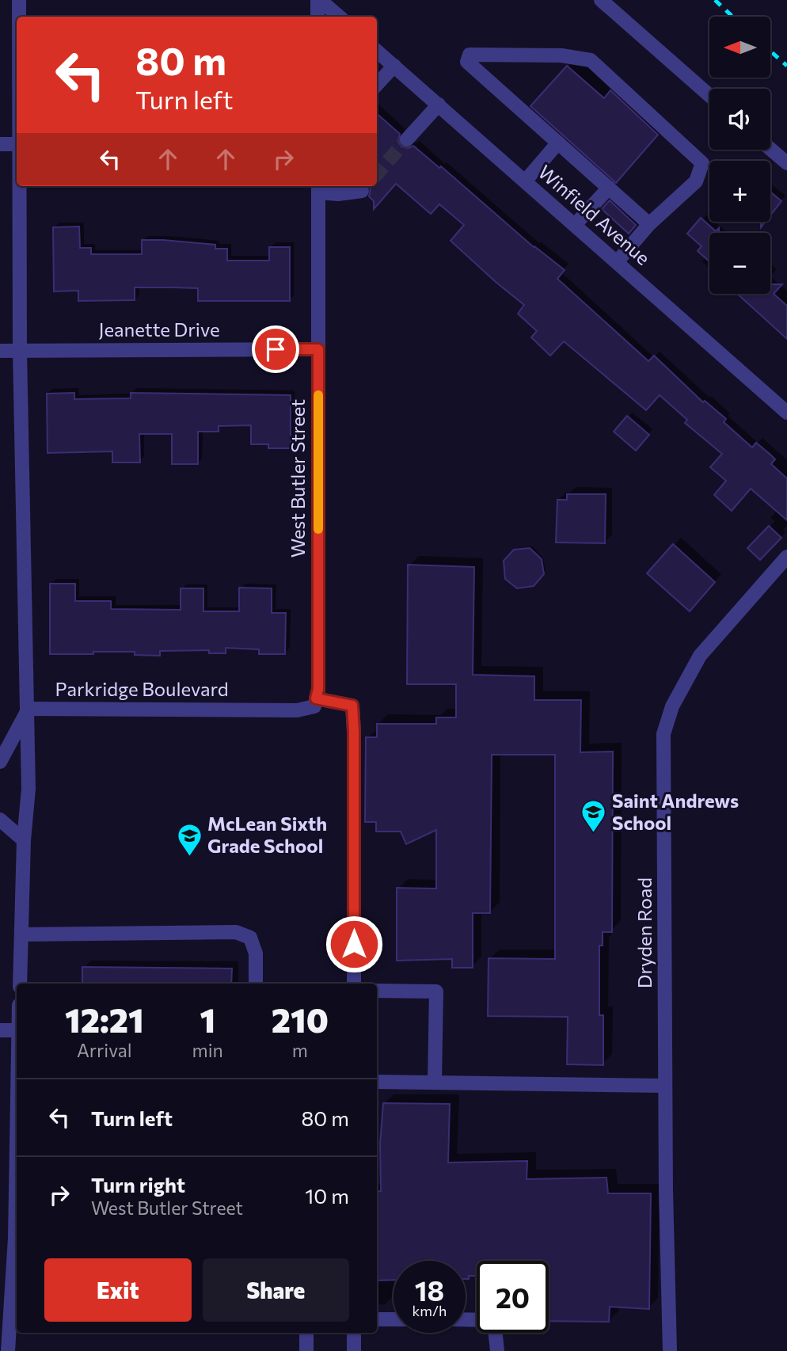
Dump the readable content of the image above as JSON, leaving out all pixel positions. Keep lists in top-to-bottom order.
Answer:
{
  "streets": {
    "street": [
      "Winfield Avenue",
      "Jeanette Drive",
      "West Butler Street",
      "Parkridge Boulevard",
      "Dryden Road"
    ]
  },
  "crossings": [
    ["Jeanette Drive", "West Butler Street"],
    ["West Butler Street", "Parkridge Boulevard"]
  ],
  "places": {
    "school or university": ["Saint Andrews School", "McLean Sixth Grade School"]
  },
  "north": "left",
  "page": {
    "map_buttons": ["+", "−"],
    "turn": ["80 m", "Turn left"],
    "eta": [
      "12:21",
      "Arrival",
      "1",
      "min",
      "210",
      "m"
    ],
    "list": [
      {
        "name": "Turn left",
        "value": "80 m"
      },
      {
        "name": "Turn right",
        "note": "West Butler Street",
        "value": "10 m"
      }
    ],
    "buttons": ["Exit", "Share"],
    "speed": "18 km/h",
    "limit": "20"
  }
}
